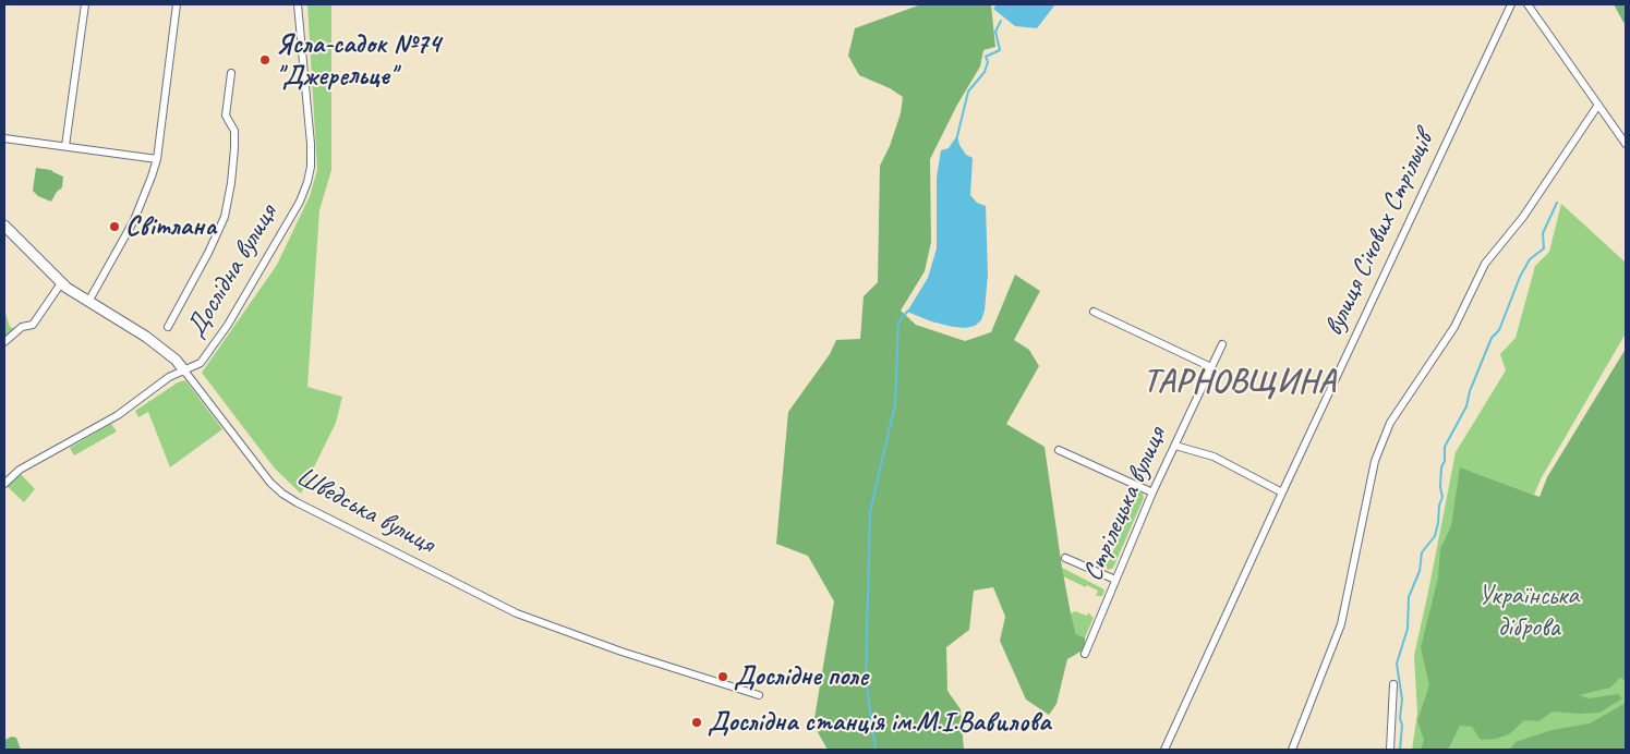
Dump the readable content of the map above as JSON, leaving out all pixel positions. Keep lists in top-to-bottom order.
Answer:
{
  "streets": {
    "street": [
      "вулиця Січових Стрільців",
      "Дослідна вулиця",
      "Стрілецька вулиця",
      "Шведська вулиця"
    ]
  },
  "crossings": [
    ["Дослідна вулиця", "Шведська вулиця"]
  ],
  "districts": ["ТАРНОВЩИНА"],
  "parks": ["Українська діброва"],
  "places": [
    "Ясла-садок №74 \"Джерельце\"",
    "Світлана",
    "Дослідне поле",
    "Дослідна станція ім.М.І.Вавилова"
  ]
}
